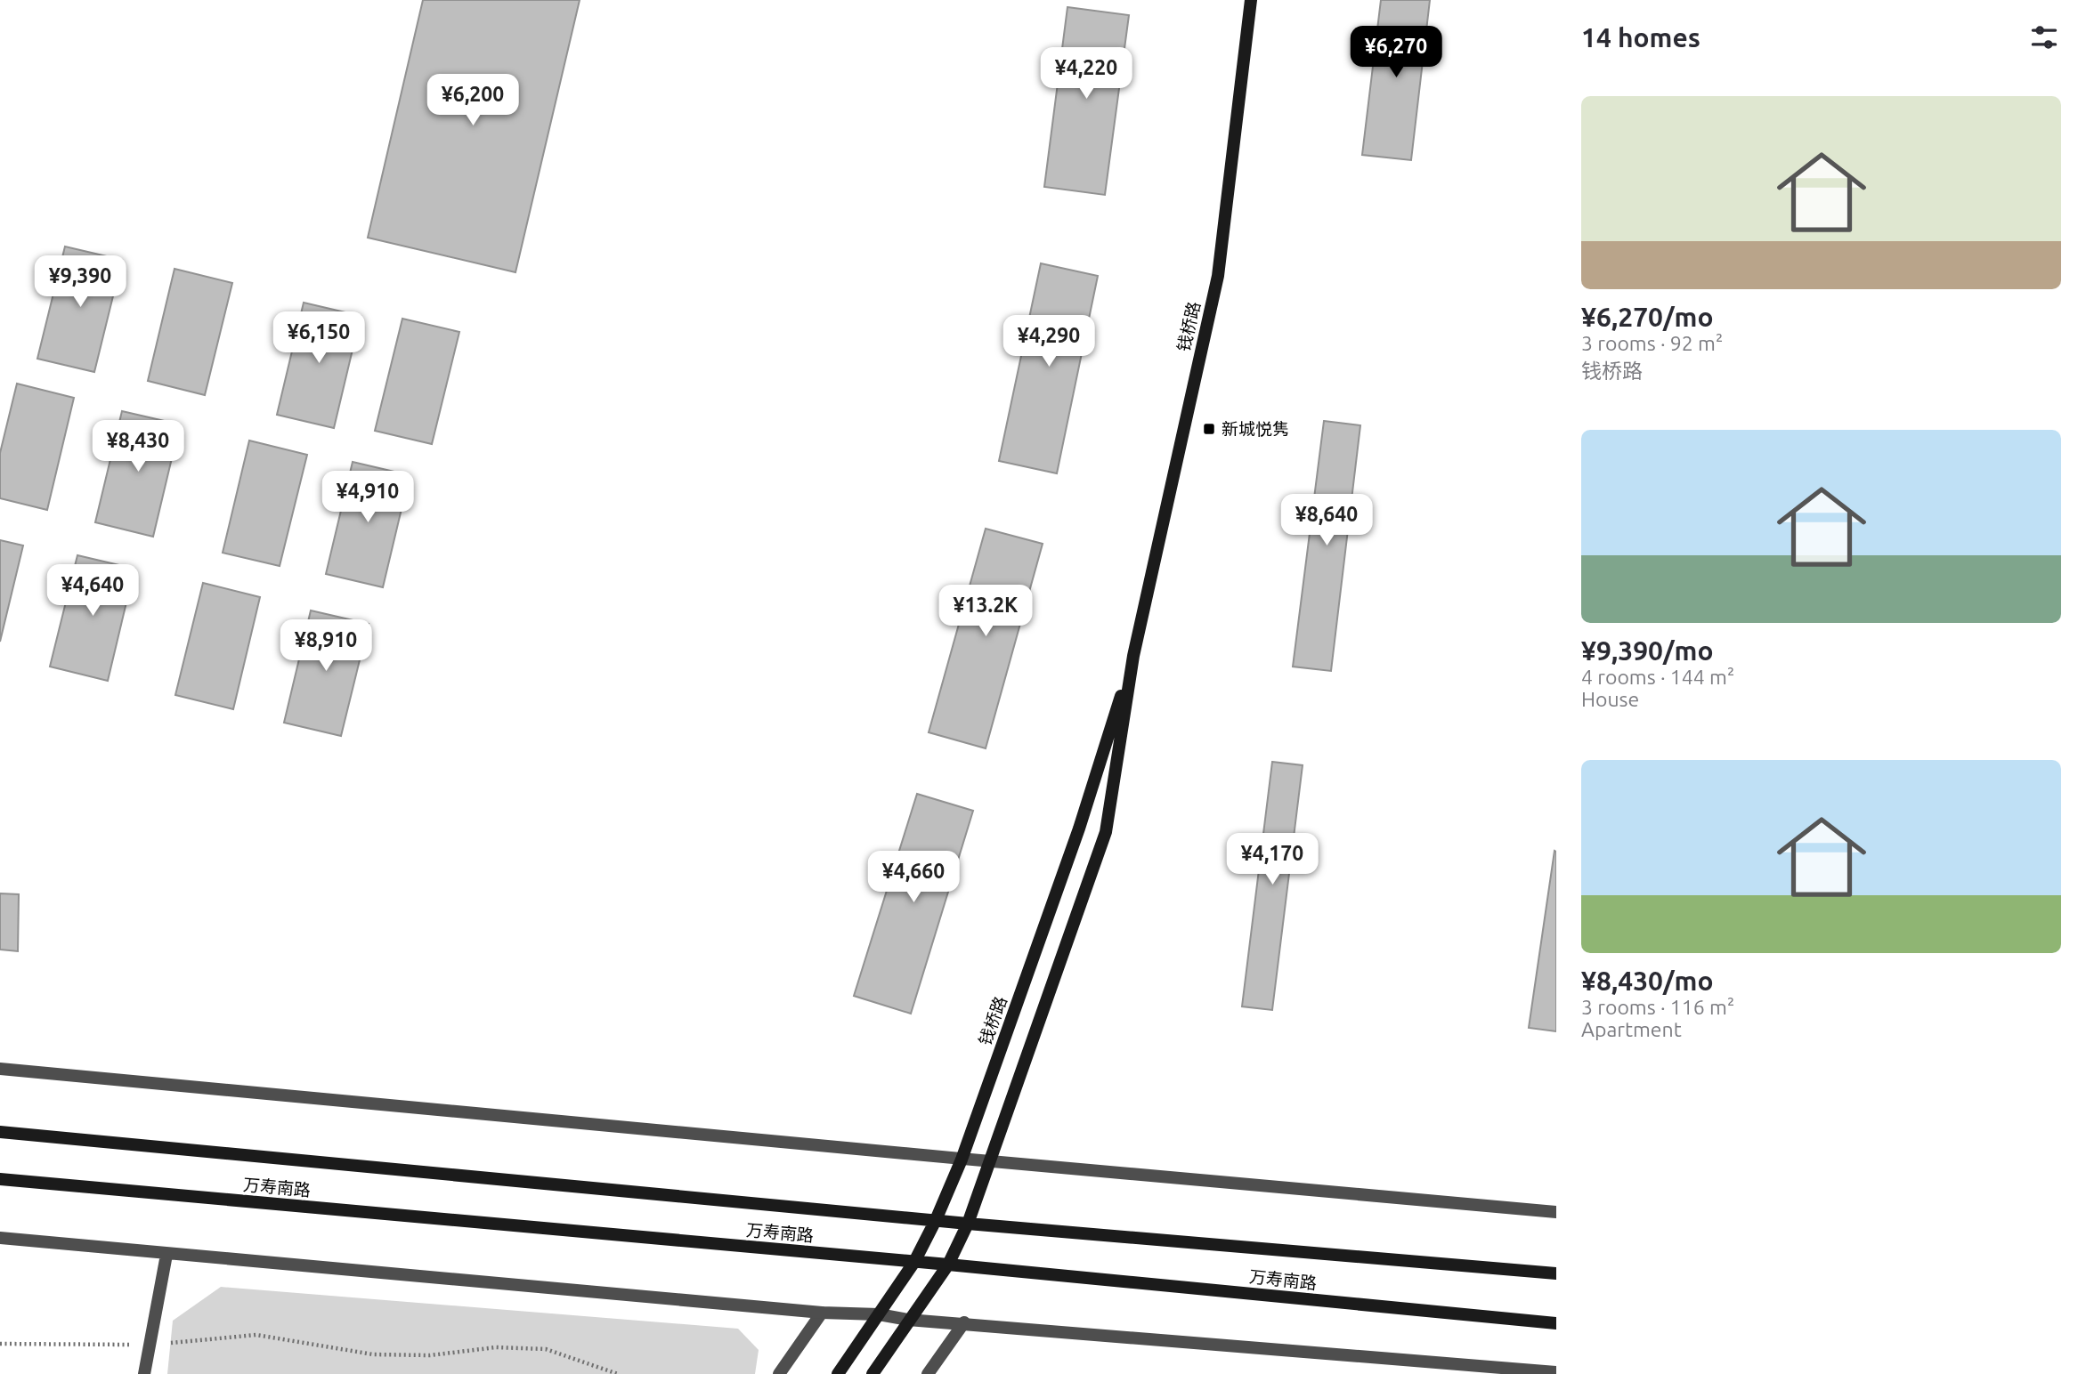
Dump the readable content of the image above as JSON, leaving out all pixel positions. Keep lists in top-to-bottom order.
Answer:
{
  "streets": {
    "main road": ["钱桥路", "万寿南路"]
  },
  "crossings": [
    ["钱桥路", "万寿南路"]
  ],
  "places": {
    "transit": ["新城悦隽"]
  },
  "page": {
    "heading": "14 homes",
    "price": [
      "¥6,270",
      "¥4,220",
      "¥6,200",
      "¥9,390",
      "¥6,150",
      "¥4,290",
      "¥8,430",
      "¥4,910",
      "¥8,640",
      "¥4,640",
      "¥13.2K",
      "¥8,910",
      "¥4,170",
      "¥4,660"
    ],
    "list": [
      {
        "name": "¥6,270/mo",
        "note": "3 rooms · 92 m² · 钱桥路"
      },
      {
        "name": "¥9,390/mo",
        "note": "4 rooms · 144 m² · House"
      },
      {
        "name": "¥8,430/mo",
        "note": "3 rooms · 116 m² · Apartment"
      }
    ]
  }
}
